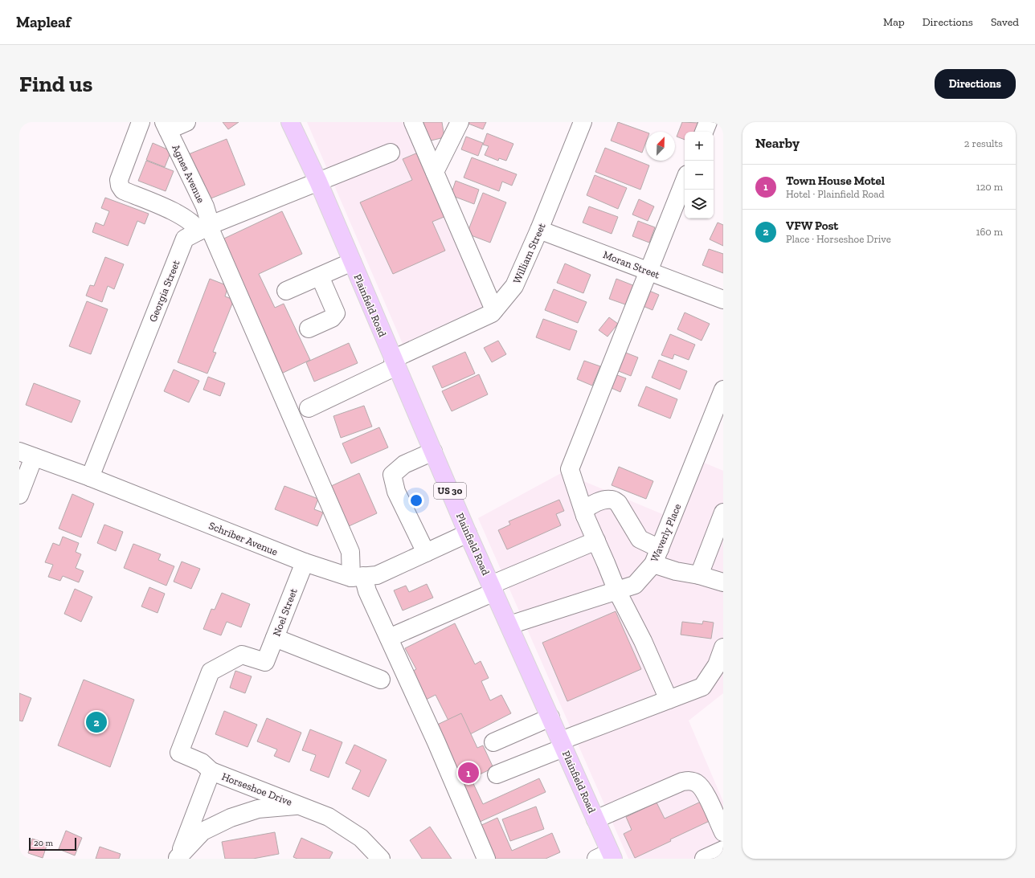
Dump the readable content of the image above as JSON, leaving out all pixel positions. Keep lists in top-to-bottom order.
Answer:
{
  "streets": {
    "main road": ["Plainfield Road", "US 30"],
    "street": [
      "Agnes Avenue",
      "William Street",
      "Moran Street",
      "Georgia Street",
      "Waverly Place",
      "Schriber Avenue",
      "Noel Street",
      "Horseshoe Drive"
    ]
  },
  "crossings": [
    ["Agnes Avenue", "Georgia Street"],
    ["William Street", "Moran Street"],
    ["William Street", "Plainfield Road"],
    ["Georgia Street", "Plainfield Road"],
    ["Georgia Street", "Schriber Avenue"],
    ["Plainfield Road", "Waverly Place"],
    ["Plainfield Road", "Schriber Avenue"],
    ["Schriber Avenue", "Noel Street"],
    ["Noel Street", "Horseshoe Drive"]
  ],
  "scale_bar": "20 m",
  "north": "top right",
  "page": {
    "header": "Mapleaf",
    "nav": ["Map", "Directions", "Saved"],
    "buttons": "Directions",
    "title": "Find us",
    "heading": ["Nearby", "2 results"],
    "map_buttons": ["+", "−"],
    "list": [
      {
        "mark": "1",
        "name": "Town House Motel",
        "note": "Hotel · Plainfield Road",
        "value": "120 m"
      },
      {
        "mark": "2",
        "name": "VFW Post",
        "note": "Place · Horseshoe Drive",
        "value": "160 m"
      }
    ],
    "pins": ["2", "1"],
    "scale": "20 m"
  }
}
